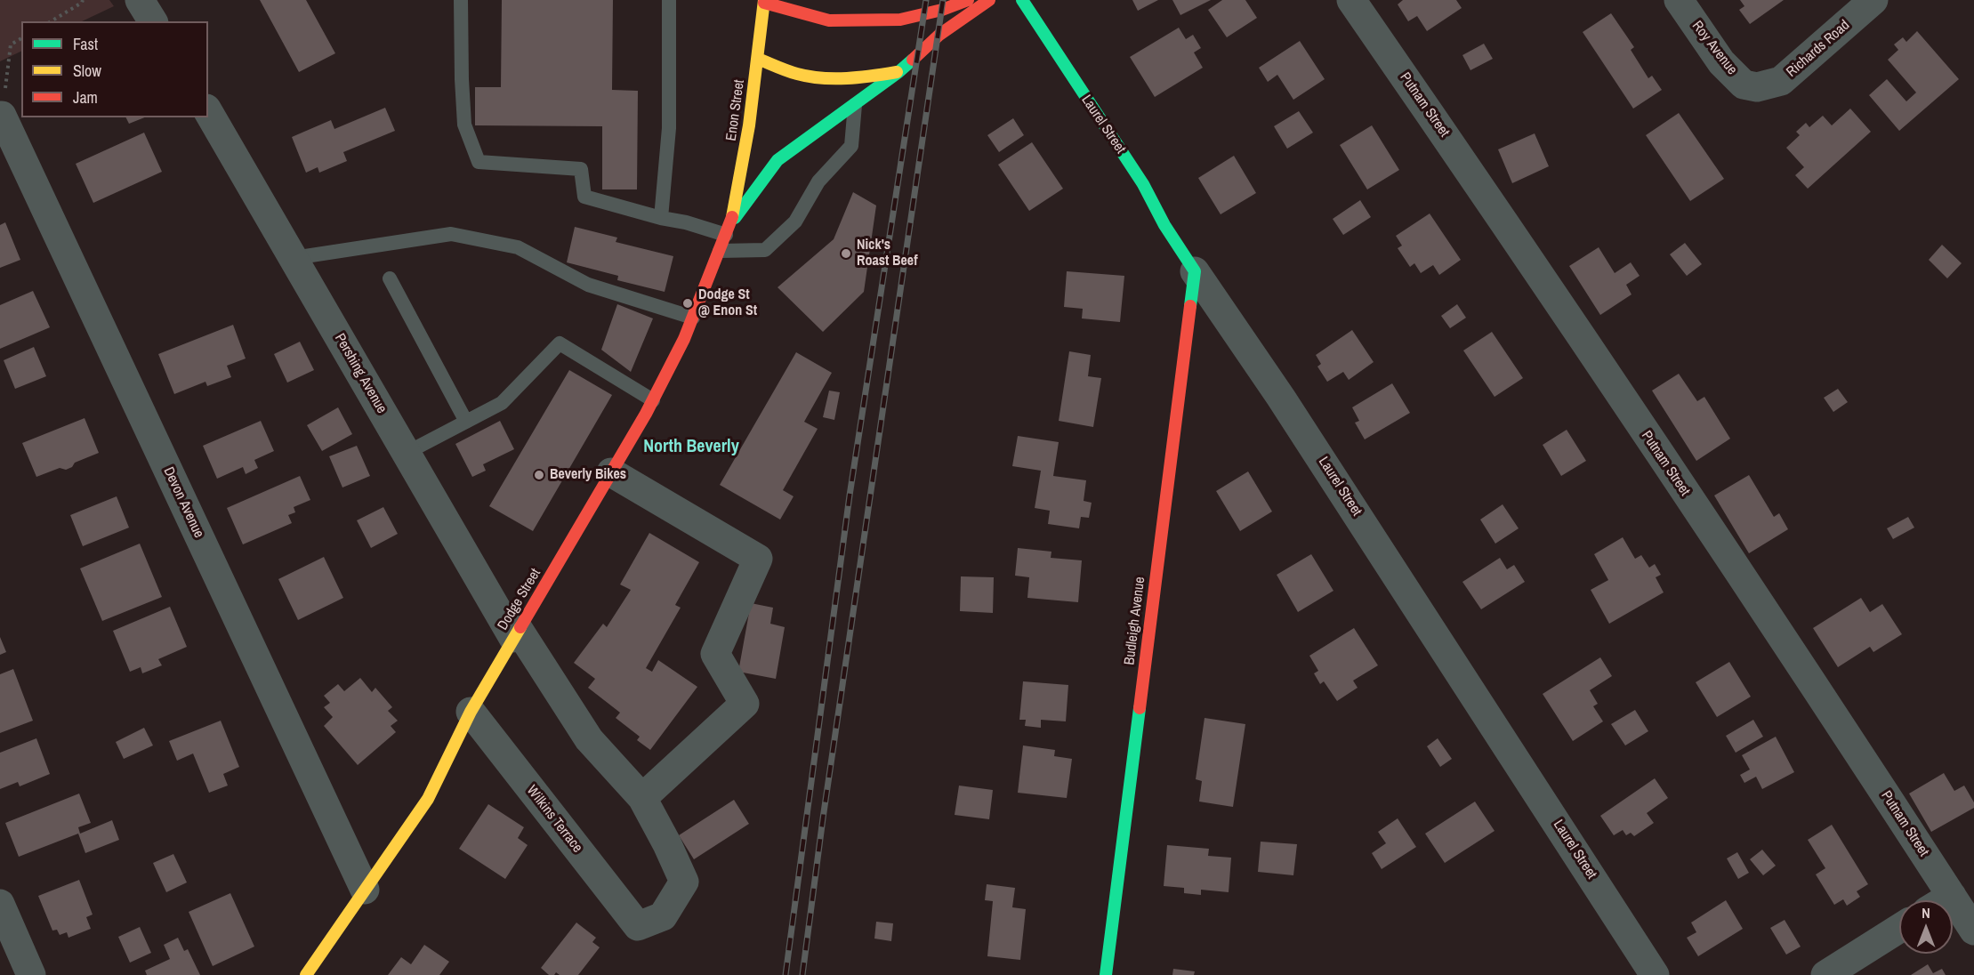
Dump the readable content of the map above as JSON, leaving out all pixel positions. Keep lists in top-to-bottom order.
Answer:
{
  "streets": {
    "main road": [
      "Enon Street",
      "Laurel Street",
      "Dodge Street",
      "Budleigh Avenue"
    ],
    "street": [
      "Roy Avenue",
      "Richards Road",
      "Putnam Street",
      "Pershing Avenue",
      "Devon Avenue",
      "Wilkins Terrace"
    ]
  },
  "crossings": [
    ["Roy Avenue", "Richards Road"],
    ["Enon Street", "Dodge Street"],
    ["Laurel Street", "Budleigh Avenue"],
    ["Pershing Avenue", "Dodge Street"],
    ["Pershing Avenue", "Wilkins Terrace"],
    ["Devon Avenue", "Dodge Street"],
    ["Dodge Street", "Wilkins Terrace"]
  ],
  "districts": ["North Beverly"],
  "places": ["Nick's Roast Beef", "Dodge St @ Enon St", "Beverly Bikes"],
  "legend": ["Fast", "Slow", "Jam"],
  "north": "top"
}
